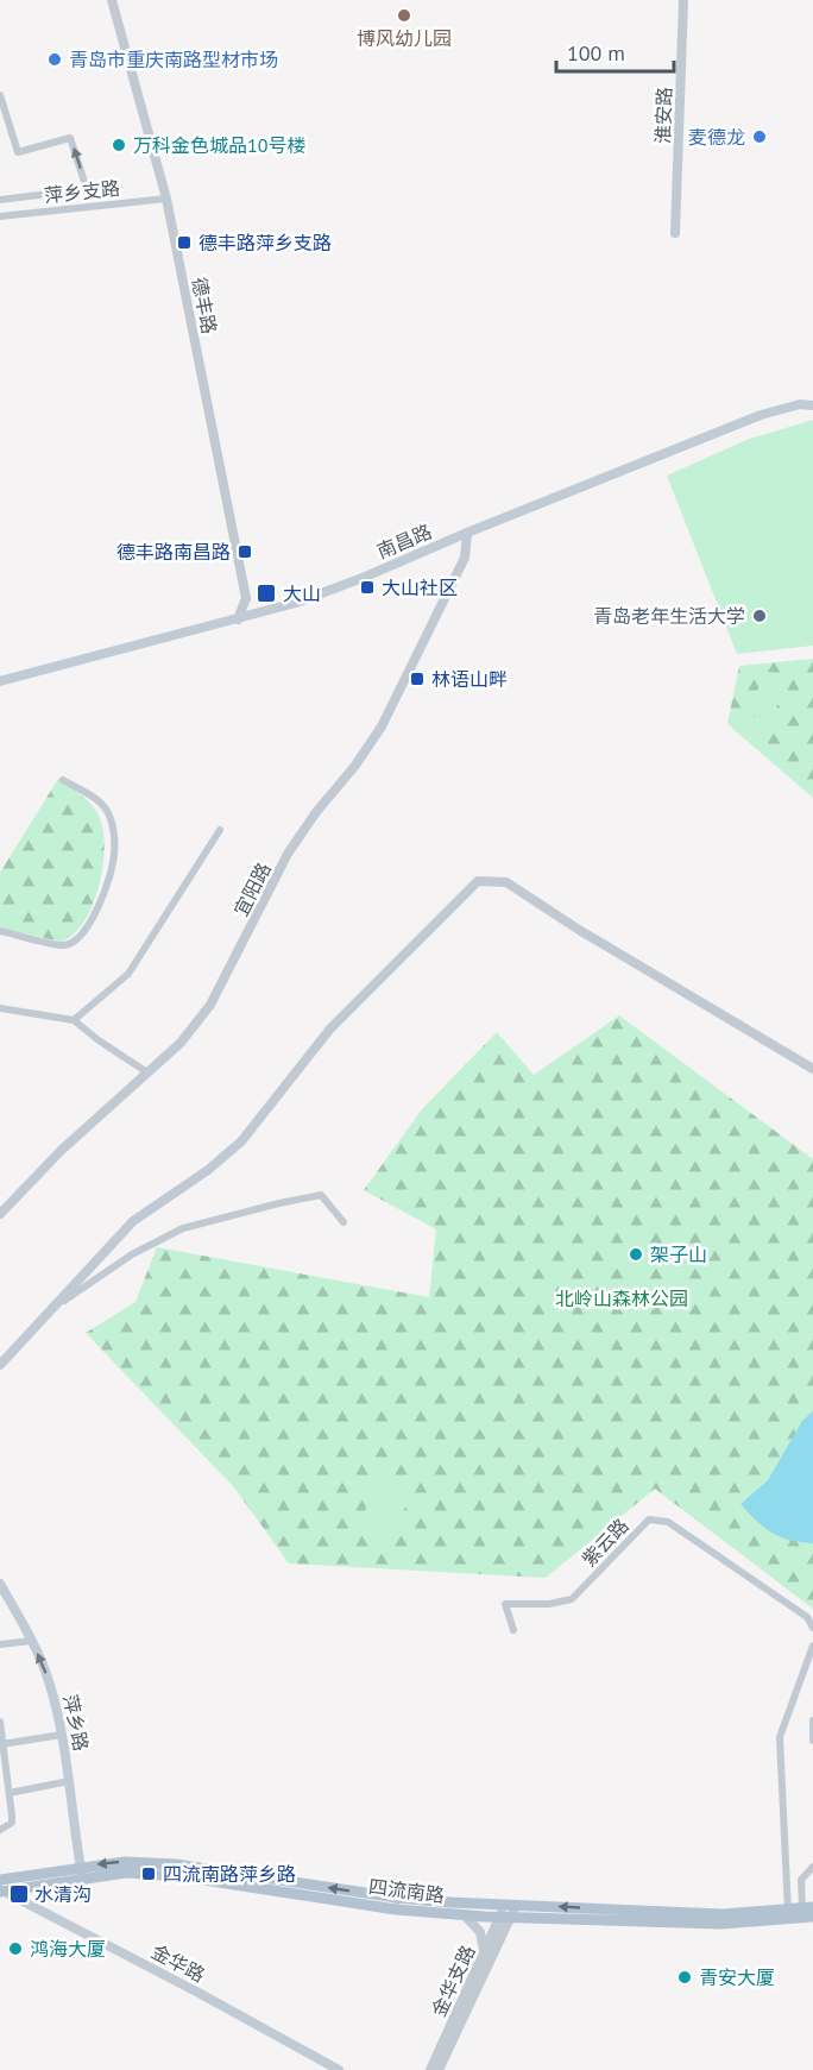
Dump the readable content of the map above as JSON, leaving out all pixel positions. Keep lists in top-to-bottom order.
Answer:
{
  "streets": {
    "main road": [
      "南昌路",
      "萍乡路",
      "四流南路",
      "金华路"
    ],
    "street": [
      "淮安路",
      "萍乡支路",
      "德丰路",
      "宜阳路",
      "紫云路",
      "金华支路"
    ]
  },
  "crossings": [
    ["萍乡支路", "德丰路"],
    ["德丰路", "南昌路"],
    ["南昌路", "宜阳路"],
    ["萍乡路", "四流南路"],
    ["四流南路", "金华路"],
    ["四流南路", "金华支路"]
  ],
  "parks": ["北岭山森林公园"],
  "places": {
    "other": [
      "博风幼儿园",
      "青岛市重庆南路型材市场",
      "麦德龙",
      "万科金色城品10号楼",
      "青岛老年生活大学",
      "架子山",
      "鸿海大厦",
      "青安大厦"
    ],
    "transit": [
      "德丰路萍乡支路",
      "德丰路南昌路",
      "大山社区",
      "大山",
      "林语山畔",
      "四流南路萍乡路",
      "水清沟"
    ]
  },
  "scale_bar": "100 m"
}
